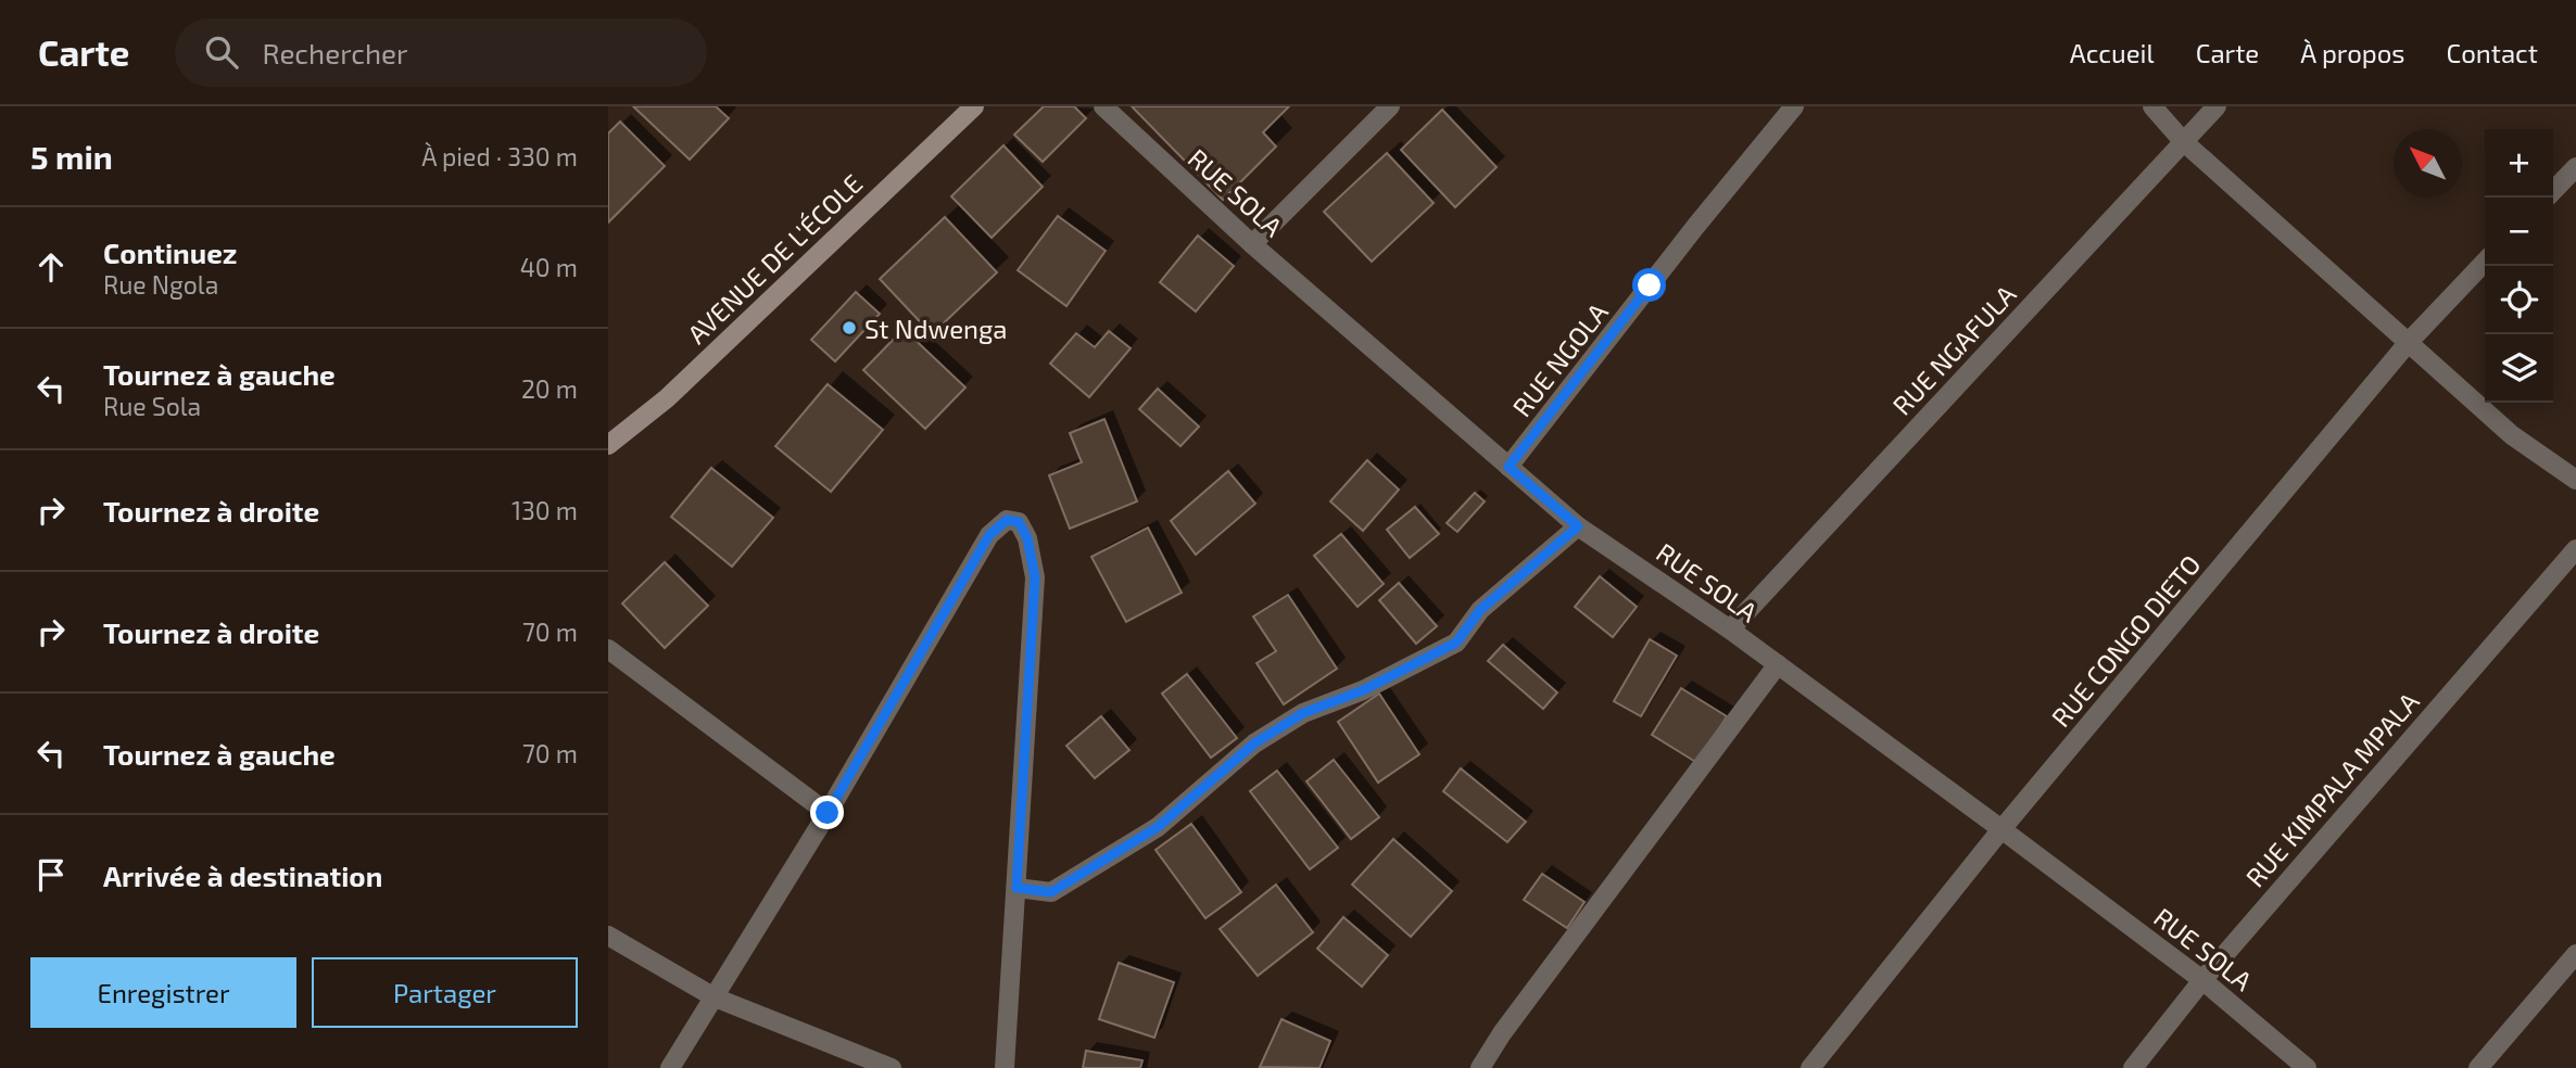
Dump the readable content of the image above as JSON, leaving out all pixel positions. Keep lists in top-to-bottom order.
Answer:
{
  "streets": {
    "main road": ["AVENUE DE L'ÉCOLE"],
    "street": [
      "RUE SOLA",
      "RUE NGAFULA",
      "RUE NGOLA",
      "RUE CONGO DIETO",
      "RUE KIMPALA MPALA"
    ]
  },
  "crossings": [
    ["RUE SOLA", "RUE NGAFULA"],
    ["RUE SOLA", "RUE NGOLA"],
    ["RUE SOLA", "RUE CONGO DIETO"],
    ["RUE SOLA", "RUE KIMPALA MPALA"]
  ],
  "places": ["St Ndwenga"],
  "north": "top left",
  "page": {
    "header": "Carte",
    "search": "Rechercher",
    "nav": [
      "Accueil",
      "Carte",
      "À propos",
      "Contact"
    ],
    "heading": ["5 min", "À pied · 330 m"],
    "map_buttons": ["+", "−"],
    "list": [
      ["Continuez", "Rue Ngola", "40 m"],
      ["Tournez à gauche", "Rue Sola", "20 m"],
      ["Tournez à droite", "130 m"],
      ["Tournez à droite", "70 m"],
      ["Tournez à gauche", "70 m"],
      "Arrivée à destination"
    ],
    "buttons": ["Enregistrer", "Partager"]
  }
}
